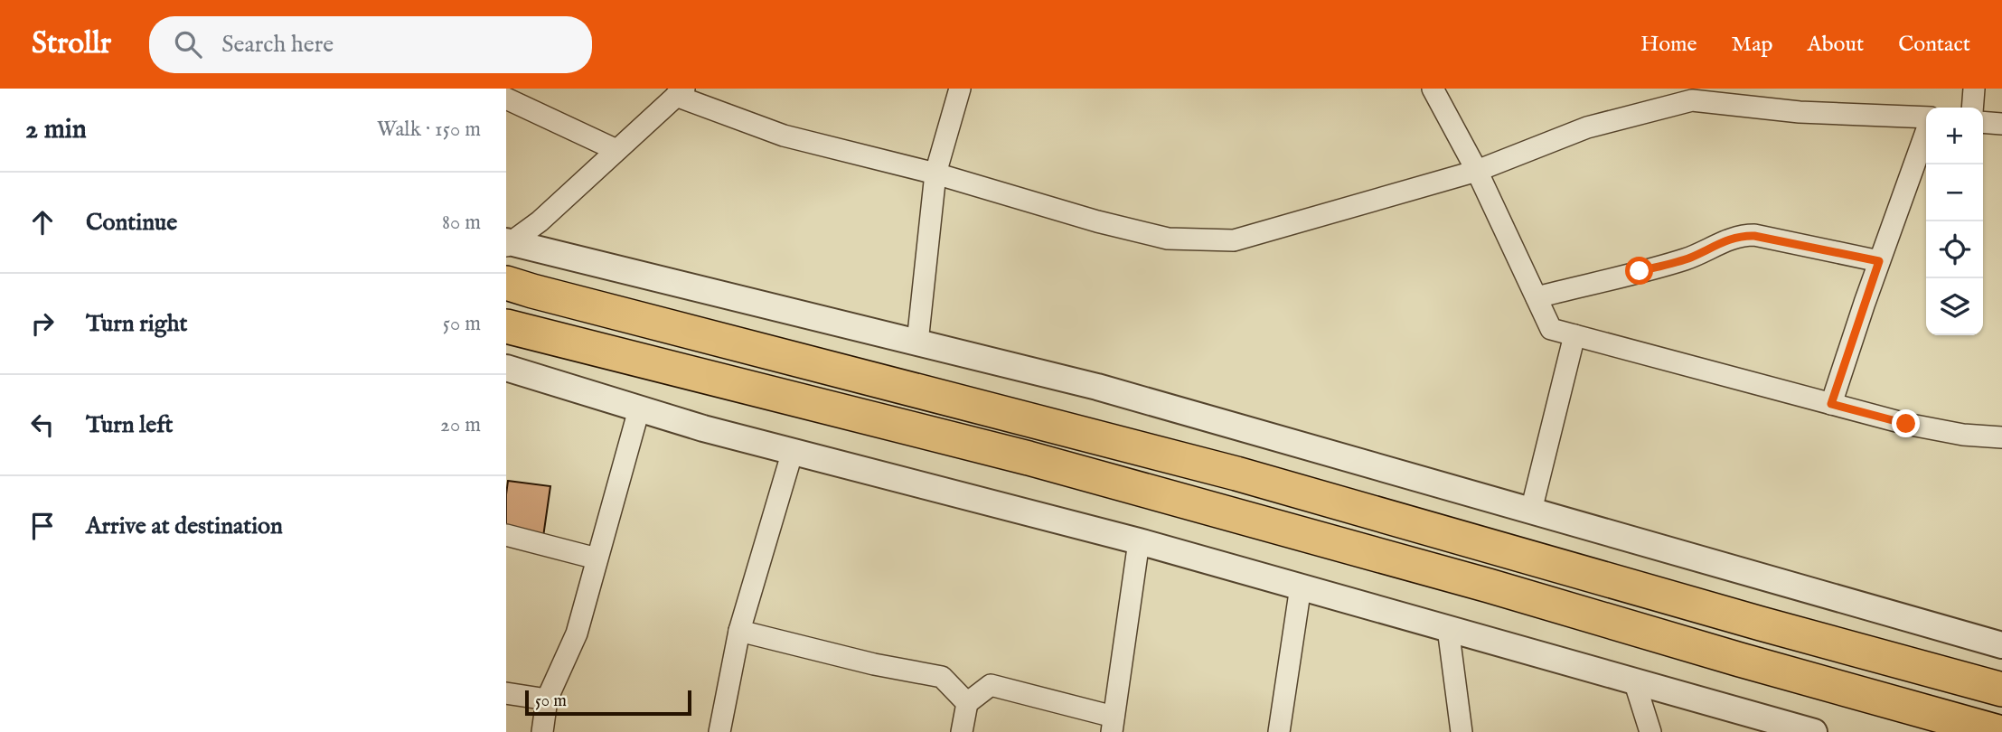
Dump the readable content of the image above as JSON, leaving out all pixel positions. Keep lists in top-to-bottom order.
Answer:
{
  "scale_bar": "50 m",
  "page": {
    "header": "Strollr",
    "search": "Search here",
    "nav": [
      "Home",
      "Map",
      "About",
      "Contact"
    ],
    "heading": ["2 min", "Walk · 150 m"],
    "map_buttons": ["+", "−"],
    "list": [
      ["Continue", "80 m"],
      ["Turn right", "50 m"],
      ["Turn left", "20 m"],
      "Arrive at destination"
    ],
    "scale": "50 m"
  }
}
